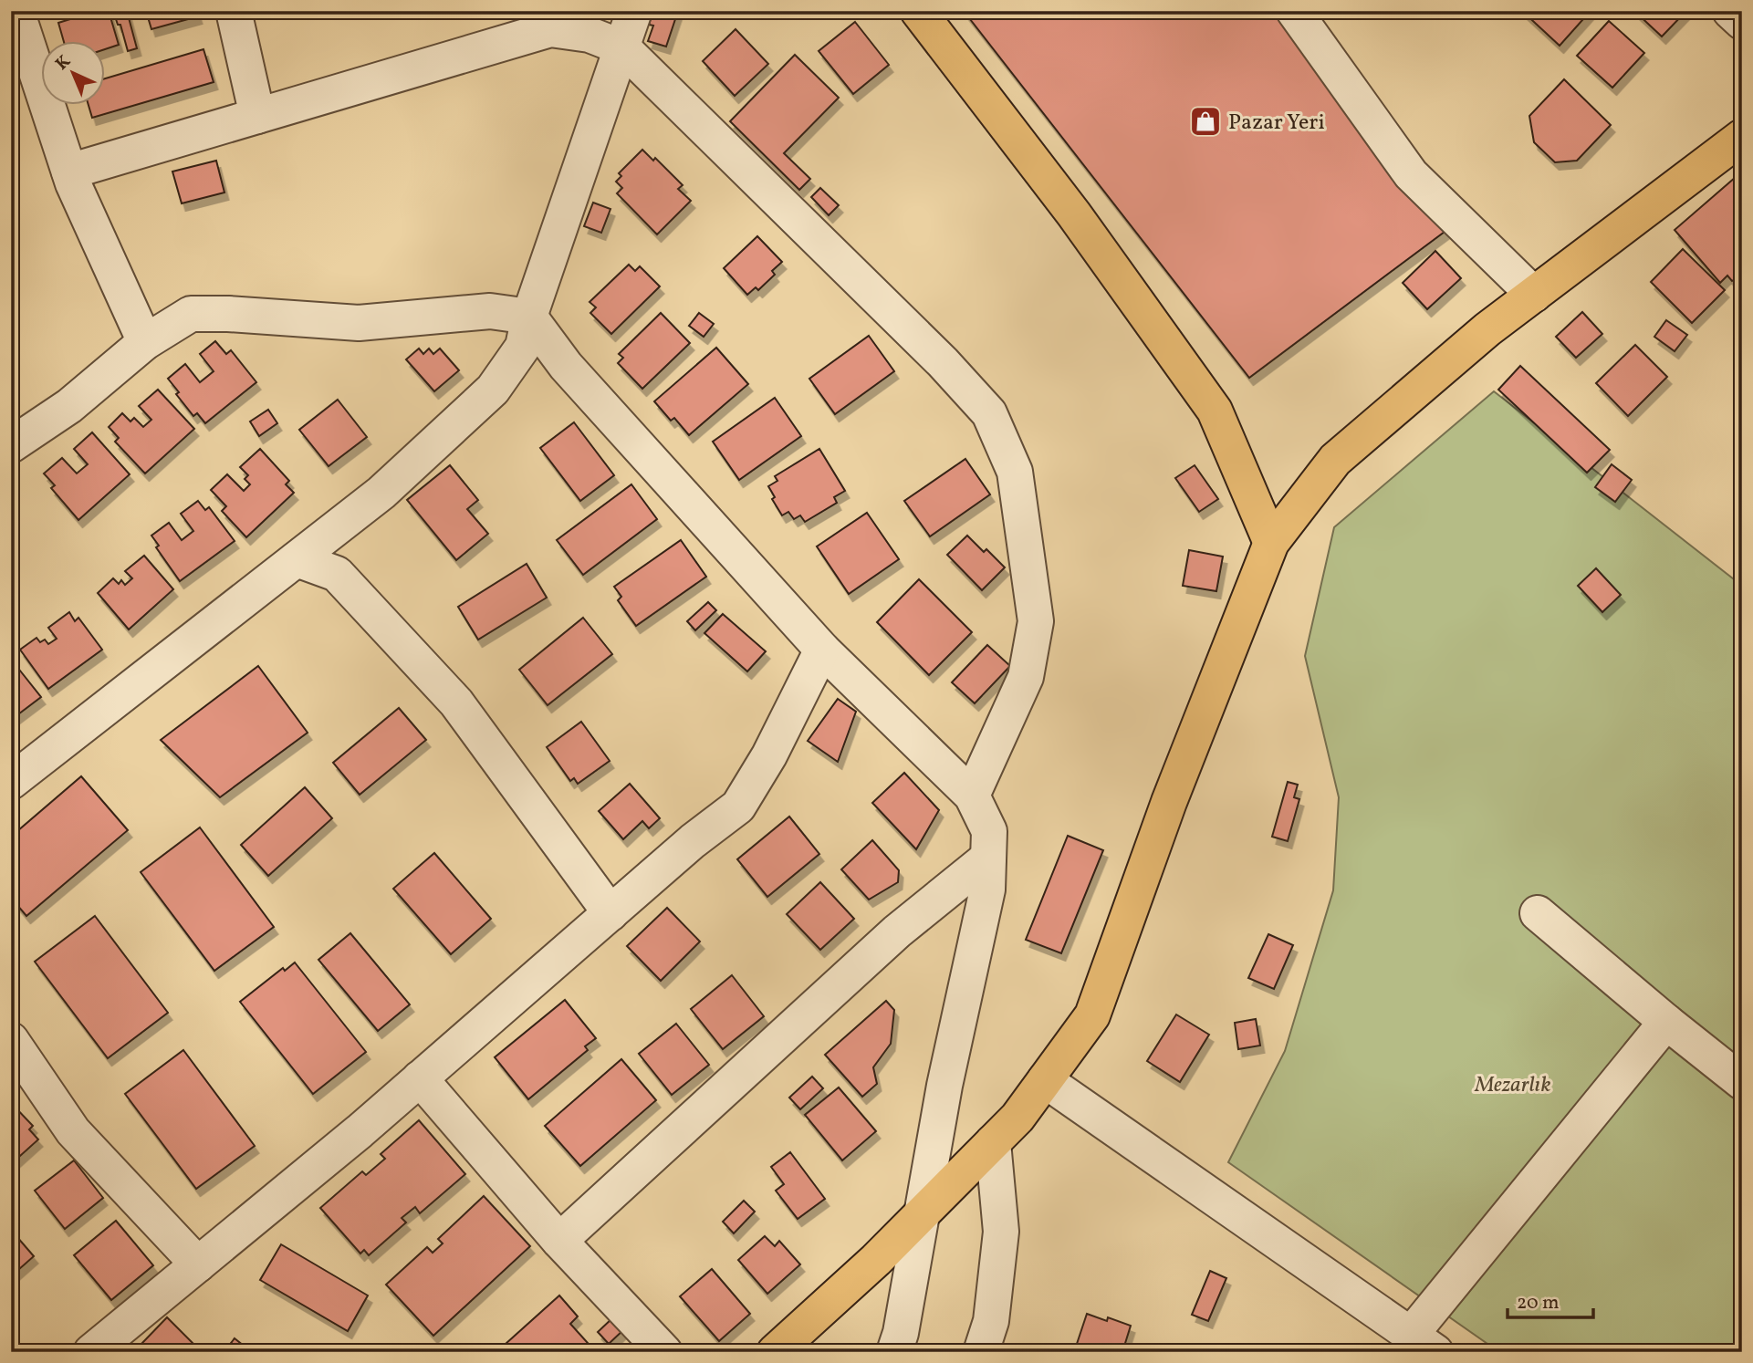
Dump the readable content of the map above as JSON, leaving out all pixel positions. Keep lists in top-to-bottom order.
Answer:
{
  "parks": ["Mezarlık"],
  "places": {
    "shop": ["Pazar Yeri"]
  },
  "scale_bar": "20 m",
  "north": "top left"
}
